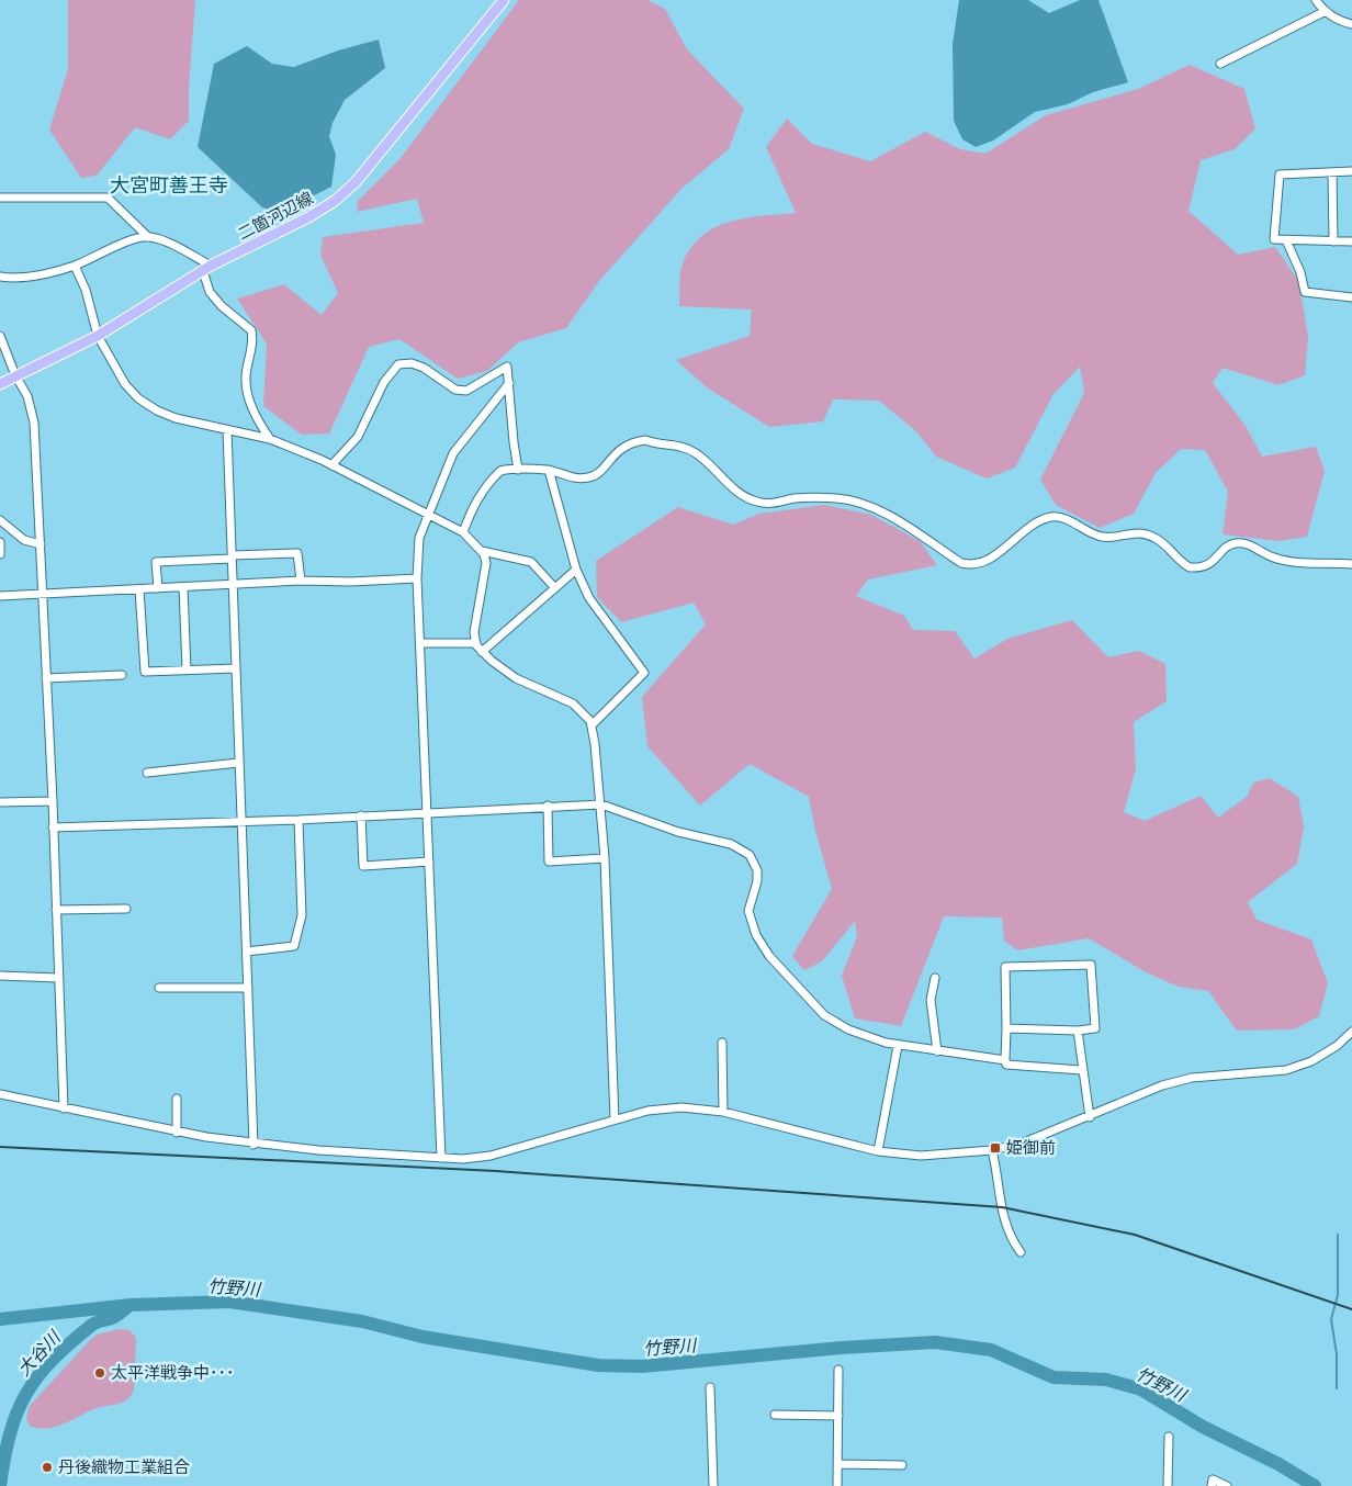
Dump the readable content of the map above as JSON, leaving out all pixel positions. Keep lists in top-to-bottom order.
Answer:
{
  "streets": {
    "main road": ["二箇河辺線"]
  },
  "districts": ["大宮町善王寺"],
  "water": ["竹野川", "大谷川"],
  "places": {
    "transit": ["姫御前"],
    "other": ["太平洋戦争中･･･", "丹後織物工業組合"]
  }
}
